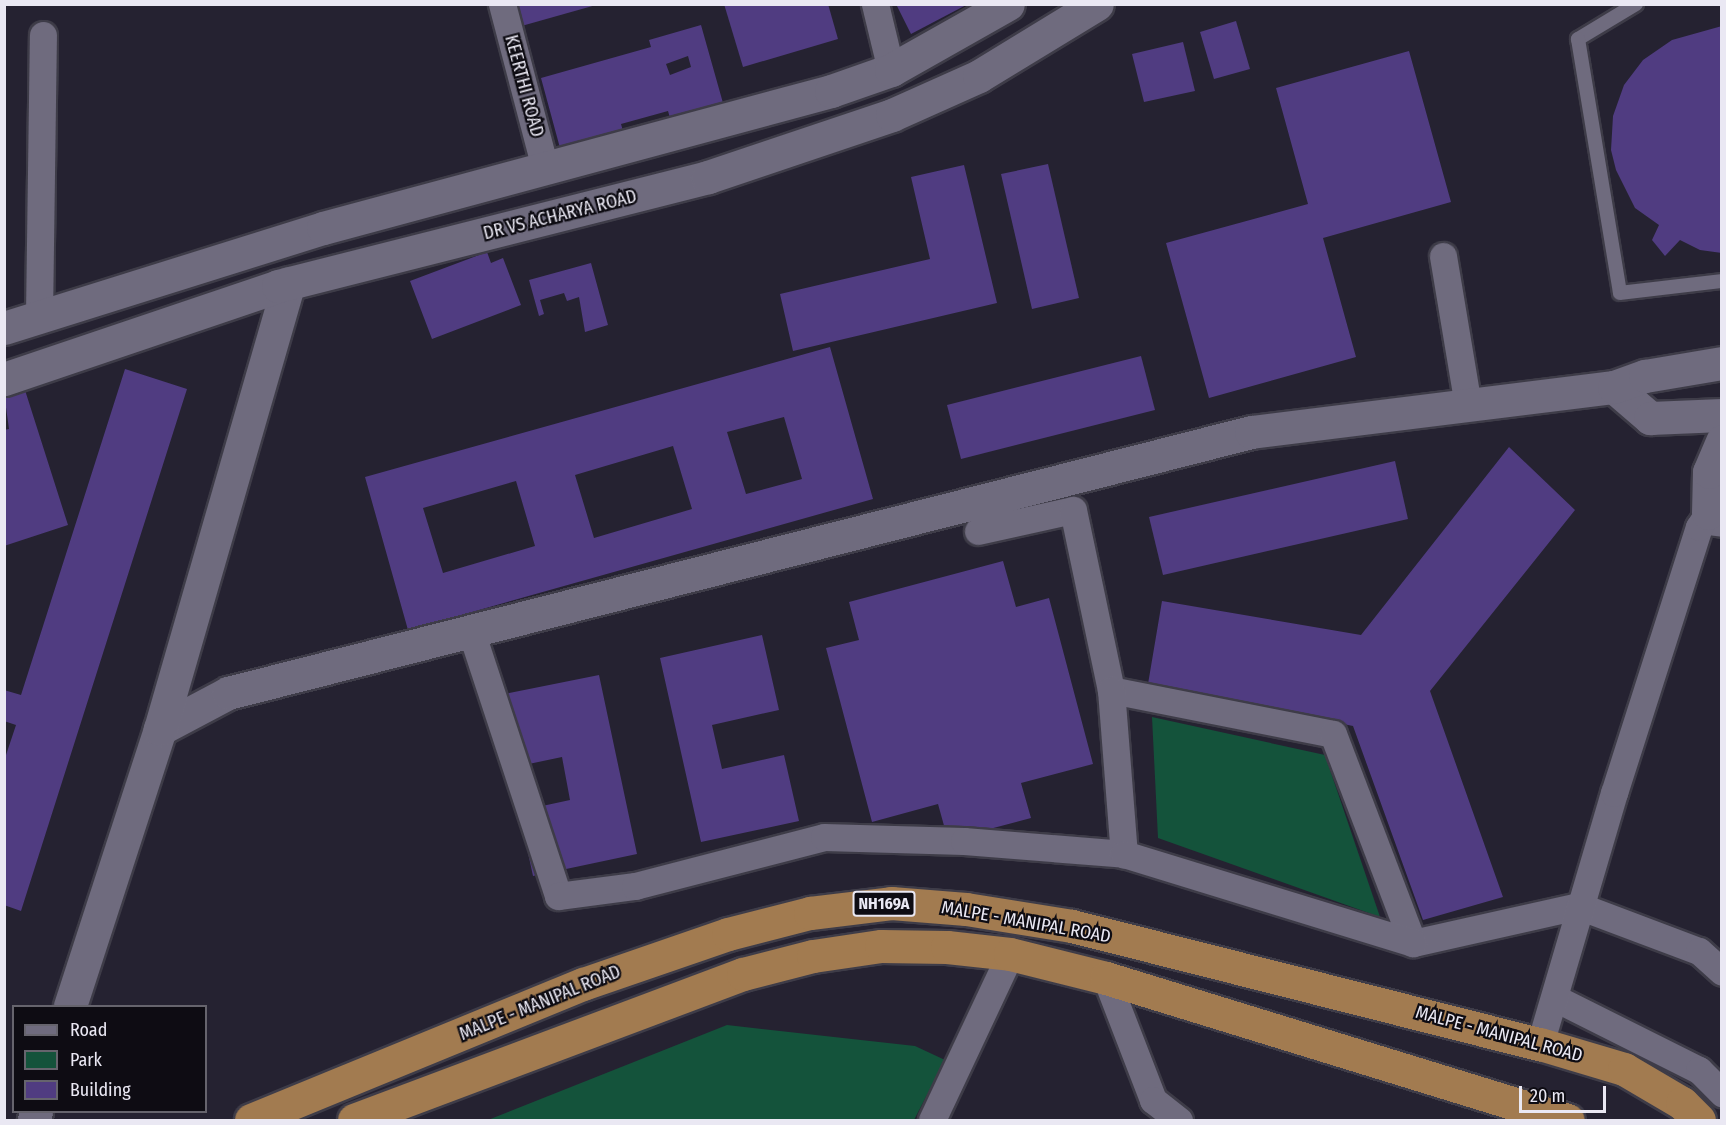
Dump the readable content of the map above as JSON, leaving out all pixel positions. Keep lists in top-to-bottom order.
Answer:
{
  "streets": {
    "highway": ["NH169A", "MALPE - MANIPAL ROAD"],
    "street": ["KEERTHI ROAD", "DR VS ACHARYA ROAD"]
  },
  "legend": ["Road", "Park", "Building"],
  "scale_bar": "20 m"
}
